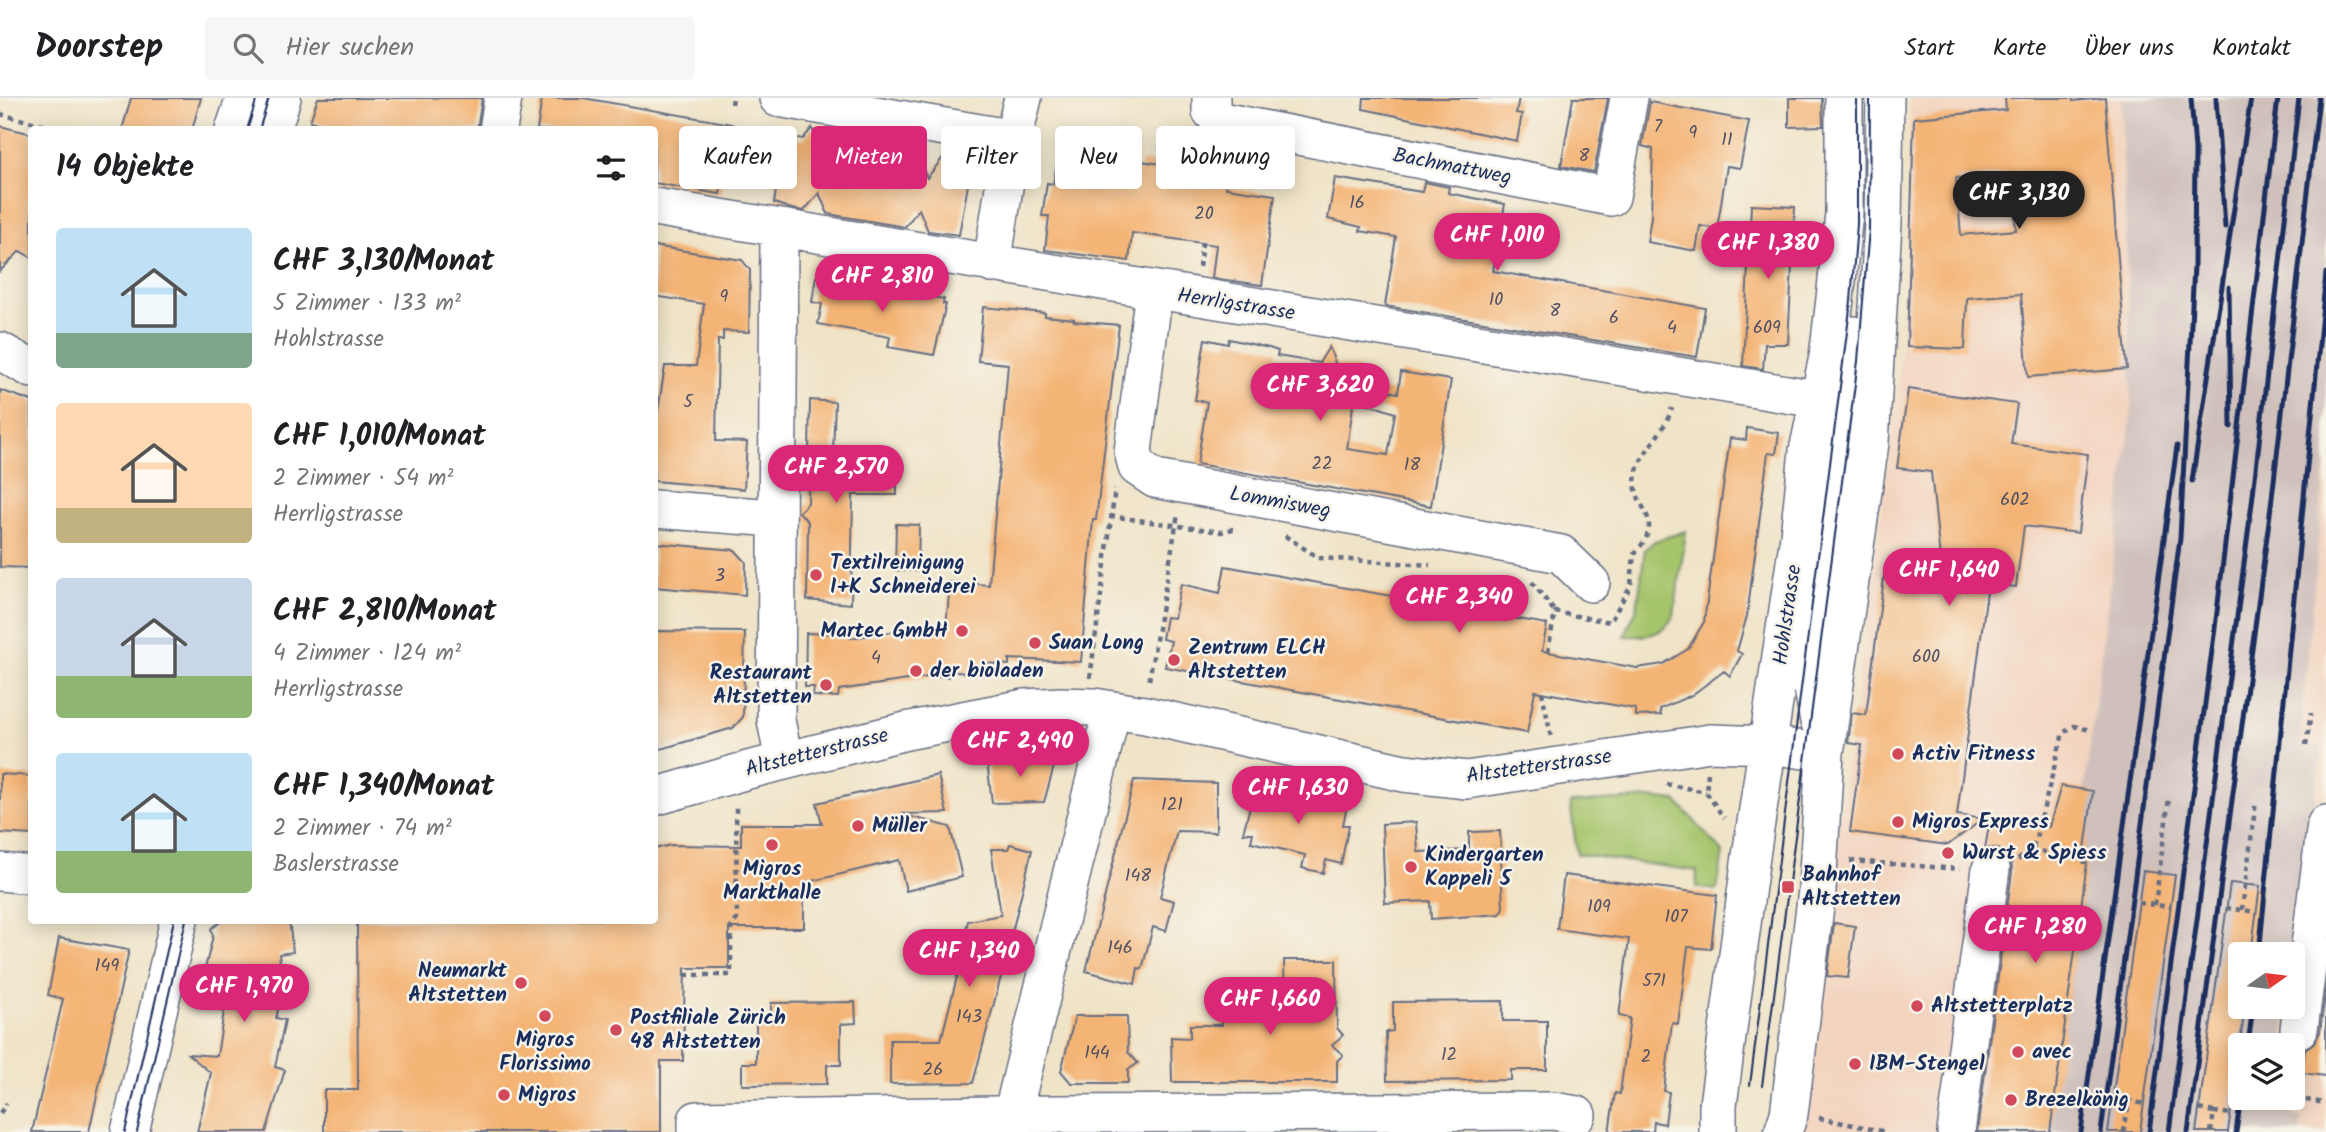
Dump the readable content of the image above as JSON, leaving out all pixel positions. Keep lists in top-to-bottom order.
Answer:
{
  "streets": {
    "street": [
      "Bachmattweg",
      "Herrligstrasse",
      "Lommisweg",
      "Hohlstrasse",
      "Altstetterstrasse"
    ]
  },
  "crossings": [
    ["Herrligstrasse", "Hohlstrasse"],
    ["Hohlstrasse", "Altstetterstrasse"]
  ],
  "places": {
    "other": [
      "Textilreinigung I+K Schneiderei",
      "Martec GmbH",
      "Suan Long",
      "Zentrum ELCH Altstetten",
      "der bioladen",
      "Restaurant Altstetten",
      "Activ Fitness",
      "Migros Express",
      "Müller",
      "Migros Markthalle",
      "Wurst & Spiess",
      "Kindergarten Kappeli 5",
      "Neumarkt Altstetten",
      "Altstetterplatz",
      "Migros Florissimo",
      "Postfiliale Zürich 48 Altstetten",
      "avec",
      "IBM-Stengel",
      "Migros",
      "Brezelkönig"
    ],
    "transit": ["Bahnhof Altstetten"]
  },
  "house_numbers": [
    "7",
    "9",
    "11",
    "8",
    "16",
    "20",
    "9",
    "10",
    "8",
    "6",
    "4",
    "609",
    "5",
    "22",
    "18",
    "602",
    "3",
    "600",
    "4",
    "121",
    "148",
    "109",
    "107",
    "146",
    "149",
    "571",
    "143",
    "144",
    "12",
    "2",
    "26"
  ],
  "north": "right",
  "page": {
    "header": "Doorstep",
    "search": "Hier suchen",
    "nav": [
      "Start",
      "Karte",
      "Über uns",
      "Kontakt"
    ],
    "chip": [
      "Kaufen",
      "Mieten",
      "Filter",
      "Neu",
      "Wohnung"
    ],
    "heading": "14 Objekte",
    "price": [
      "CHF 3,130",
      "CHF 1,010",
      "CHF 1,380",
      "CHF 2,810",
      "CHF 3,620",
      "CHF 2,570",
      "CHF 1,640",
      "CHF 2,340",
      "CHF 2,490",
      "CHF 1,630",
      "CHF 1,280",
      "CHF 1,340",
      "CHF 1,970",
      "CHF 1,660"
    ],
    "list": [
      {
        "name": "CHF 3,130/Monat",
        "note": "5 Zimmer · 133 m² · Hohlstrasse"
      },
      {
        "name": "CHF 1,010/Monat",
        "note": "2 Zimmer · 54 m² · Herrligstrasse"
      },
      {
        "name": "CHF 2,810/Monat",
        "note": "4 Zimmer · 124 m² · Herrligstrasse"
      },
      {
        "name": "CHF 1,340/Monat",
        "note": "2 Zimmer · 74 m² · Baslerstrasse"
      }
    ]
  }
}
